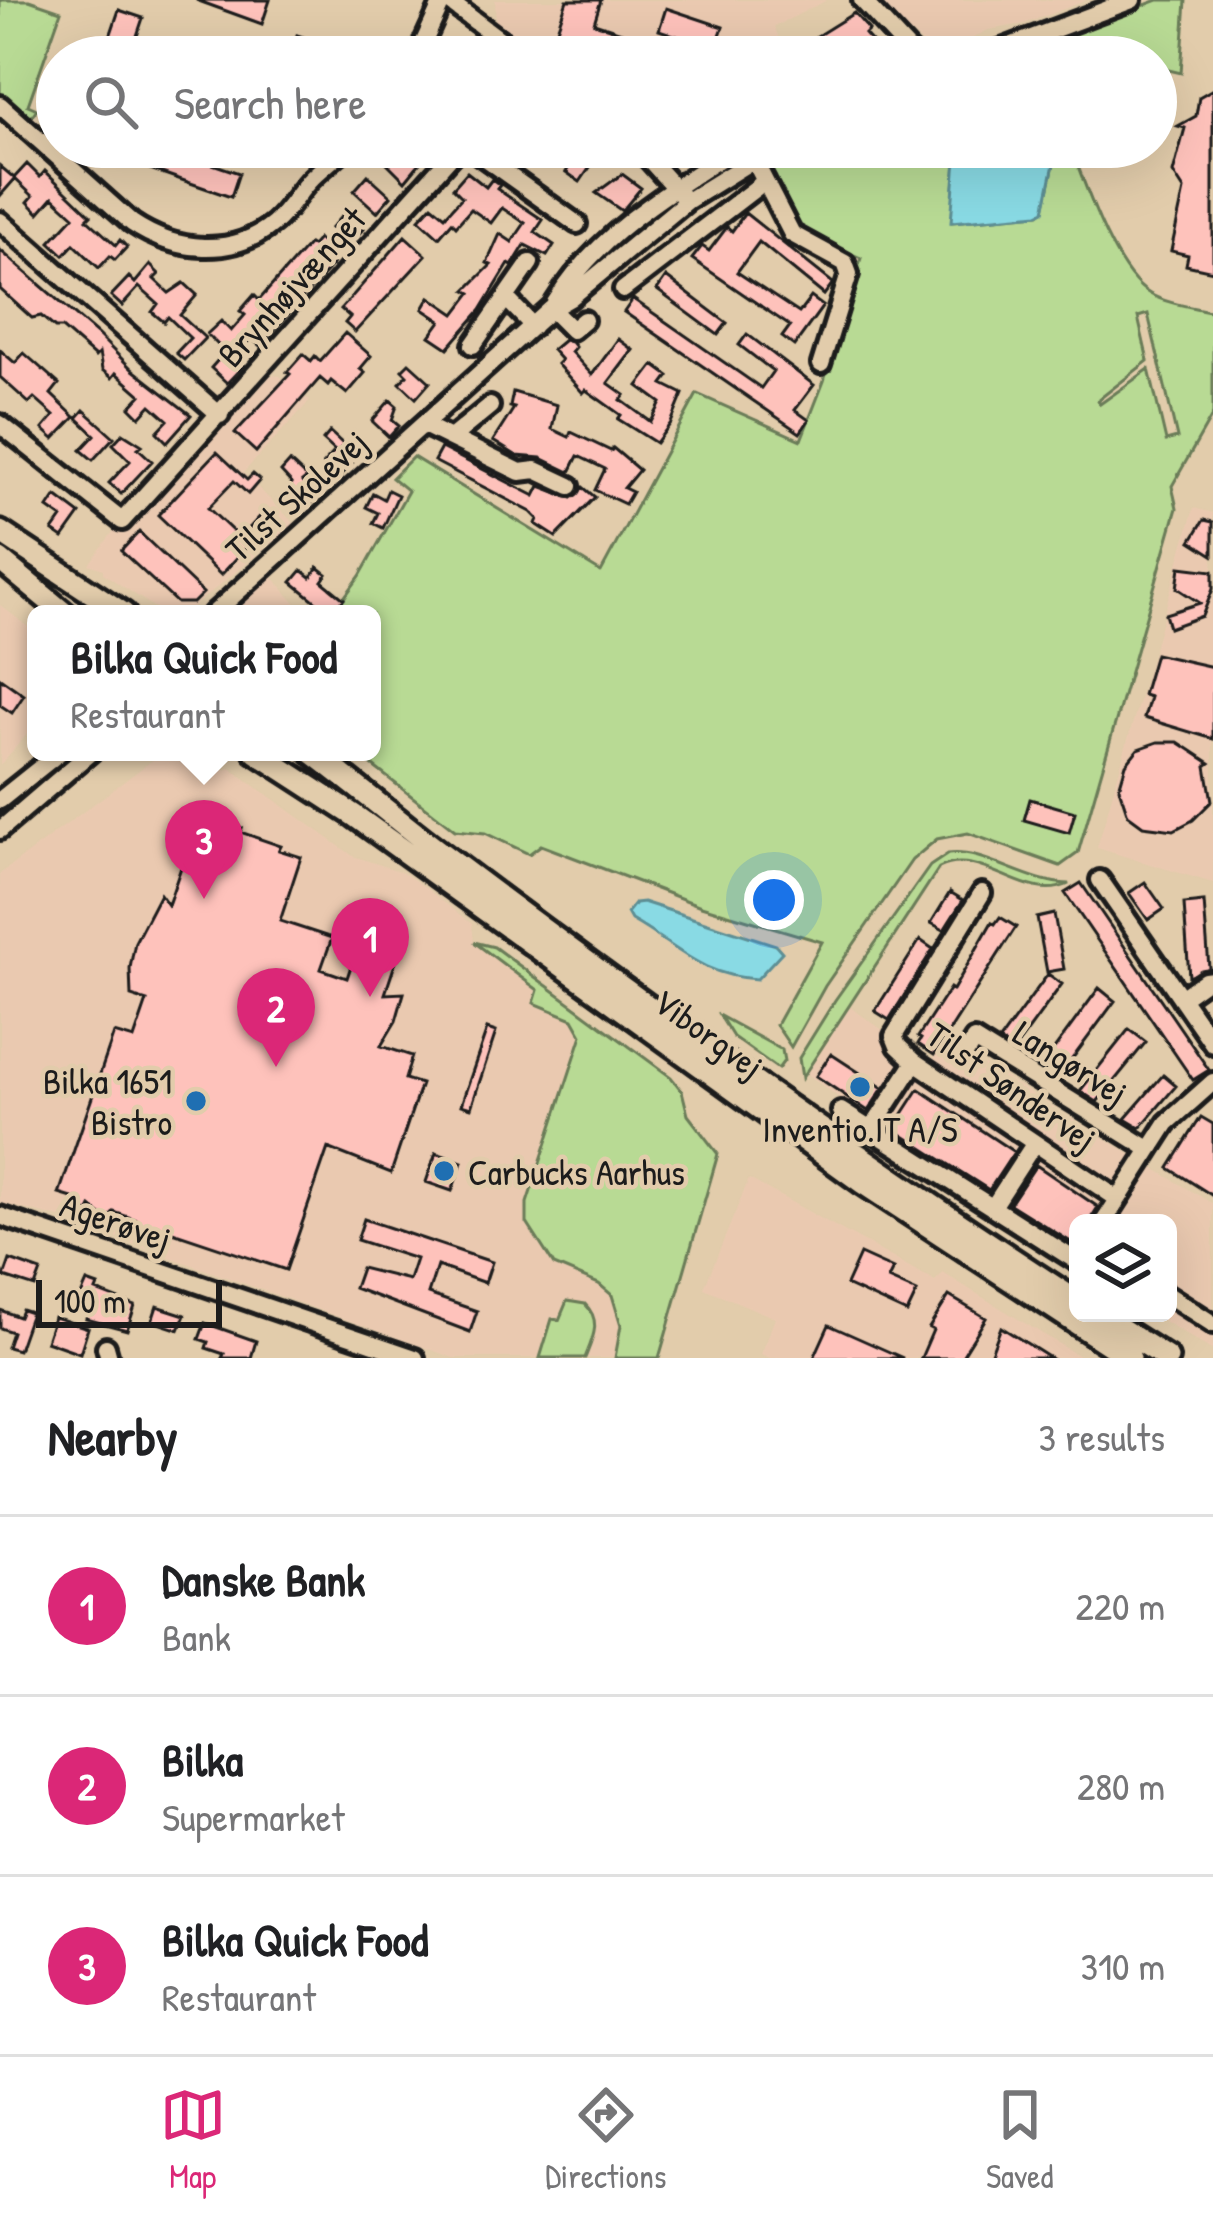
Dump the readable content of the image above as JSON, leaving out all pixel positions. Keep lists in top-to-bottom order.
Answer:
{
  "streets": {
    "main road": ["Viborgvej"],
    "street": [
      "Brynhøjvænget",
      "Tilst Skolevej",
      "Langørvej",
      "Tilst Søndervej",
      "Agerøvej"
    ]
  },
  "crossings": [
    ["Langørvej", "Tilst Søndervej"]
  ],
  "places": ["Inventio.IT A/S", "Bilka 1651 Bistro", "Carbucks Aarhus"],
  "scale_bar": "100 m",
  "page": {
    "search": "Search here",
    "popup": ["Bilka Quick Food", "Restaurant"],
    "pins": ["3", "1", "2"],
    "scale": "100 m",
    "heading": ["Nearby", "3 results"],
    "list": [
      {
        "mark": "1",
        "name": "Danske Bank",
        "note": "Bank",
        "value": "220 m"
      },
      {
        "mark": "2",
        "name": "Bilka",
        "note": "Supermarket",
        "value": "280 m"
      },
      {
        "mark": "3",
        "name": "Bilka Quick Food",
        "note": "Restaurant",
        "value": "310 m"
      }
    ],
    "nav": ["Map", "Directions", "Saved"]
  }
}
